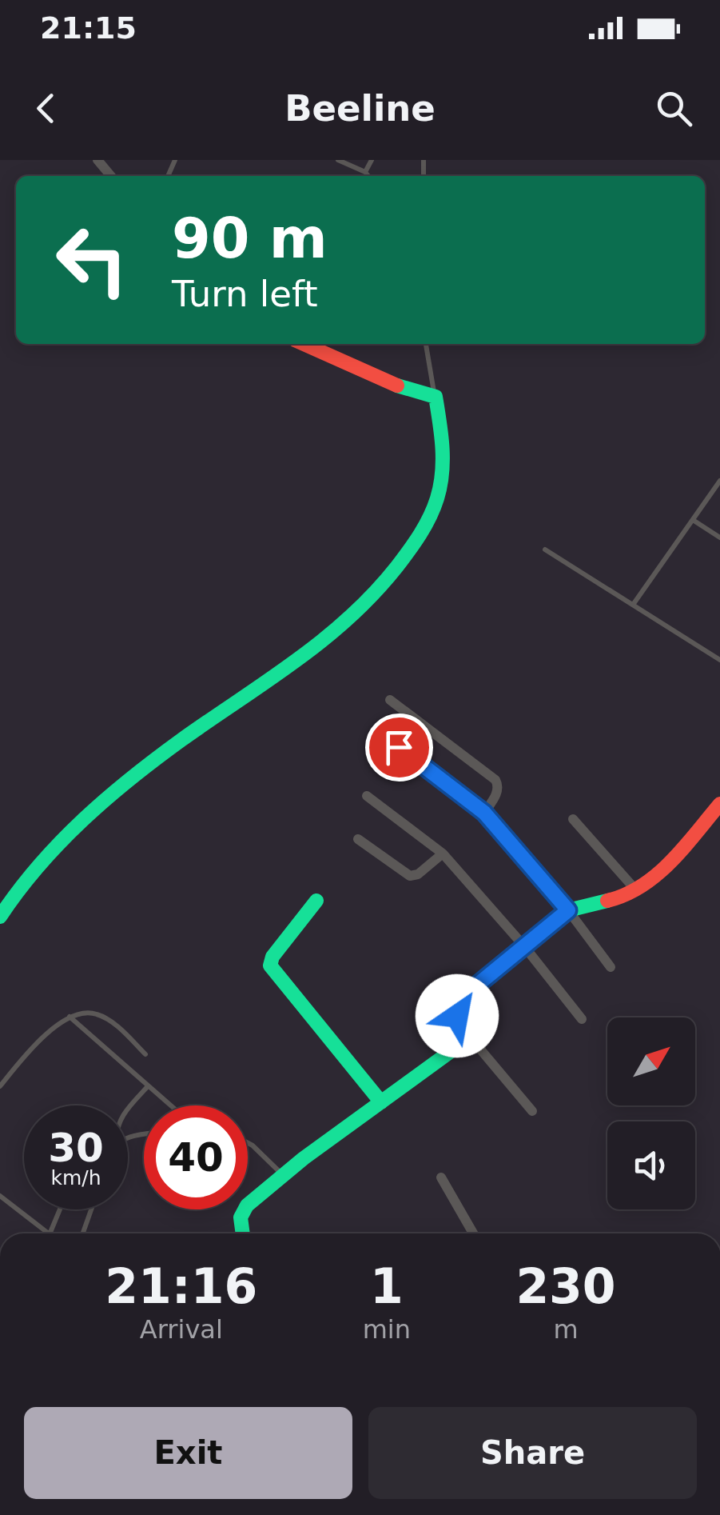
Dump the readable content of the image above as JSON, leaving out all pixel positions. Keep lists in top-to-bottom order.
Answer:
{
  "north": "top right",
  "page": {
    "status": "21:15",
    "header": "Beeline",
    "turn": ["90 m", "Turn left"],
    "speed": "30 km/h",
    "limit": "40",
    "eta": [
      "21:16",
      "Arrival",
      "1",
      "min",
      "230",
      "m"
    ],
    "buttons": ["Exit", "Share"]
  }
}
